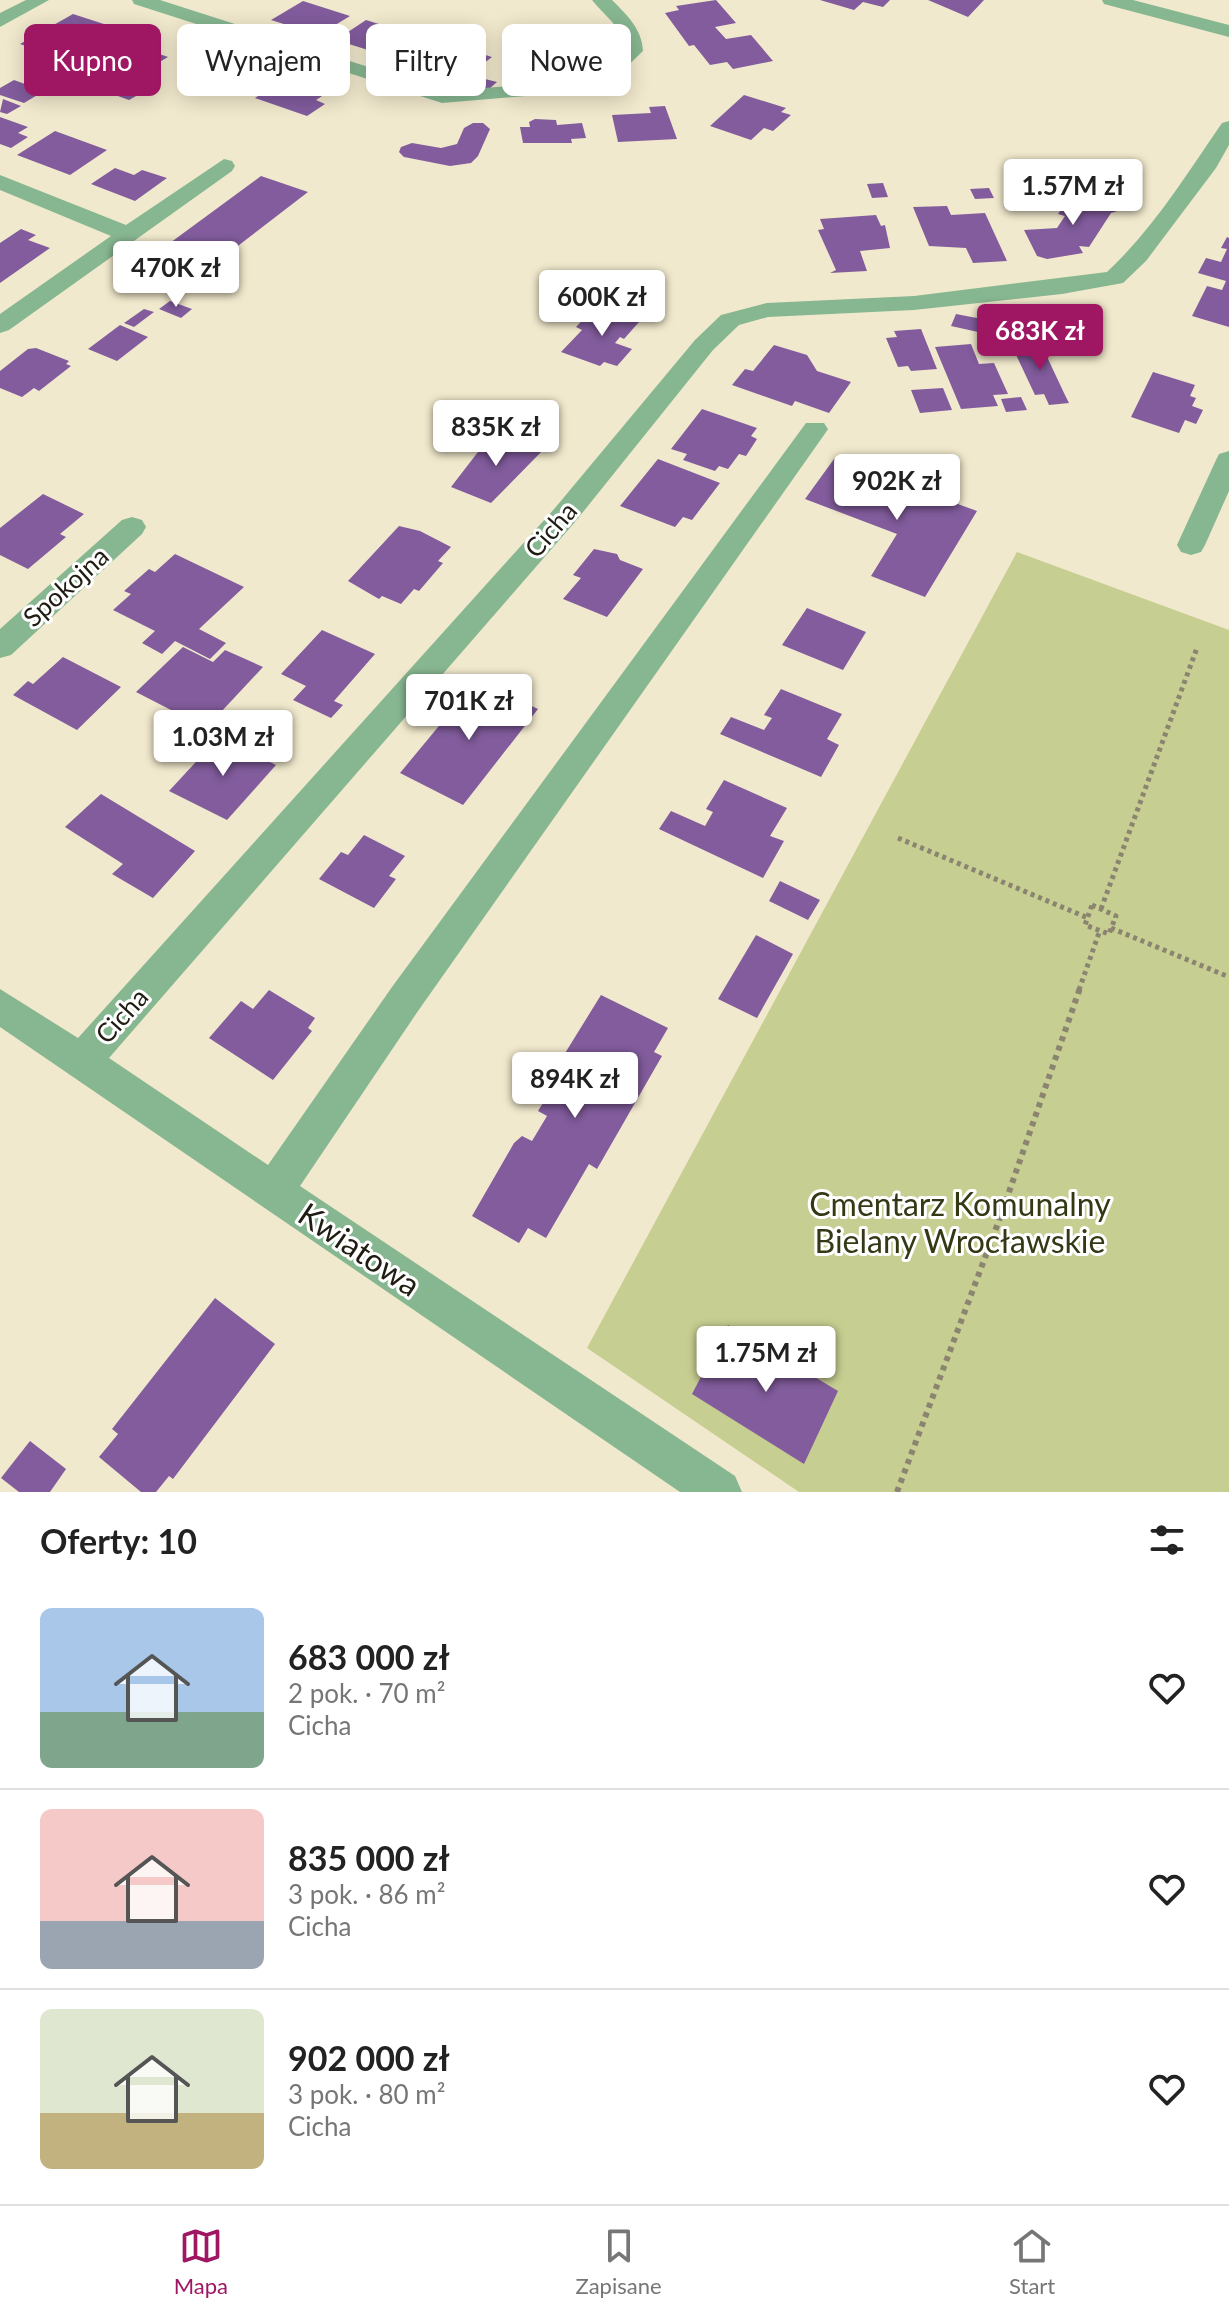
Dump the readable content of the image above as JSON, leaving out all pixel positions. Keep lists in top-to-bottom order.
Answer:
{
  "streets": {
    "street": ["Cicha", "Spokojna", "Kwiatowa"]
  },
  "crossings": [
    ["Cicha", "Kwiatowa"]
  ],
  "parks": ["Cmentarz Komunalny Bielany Wrocławskie"],
  "page": {
    "chip": [
      "Kupno",
      "Wynajem",
      "Filtry",
      "Nowe"
    ],
    "price": [
      "1.57M zł",
      "470K zł",
      "600K zł",
      "683K zł",
      "835K zł",
      "902K zł",
      "701K zł",
      "1.03M zł",
      "894K zł",
      "1.75M zł"
    ],
    "heading": "Oferty: 10",
    "list": [
      {
        "name": "683 000 zł",
        "note": "2 pok. · 70 m² · Cicha"
      },
      {
        "name": "835 000 zł",
        "note": "3 pok. · 86 m² · Cicha"
      },
      {
        "name": "902 000 zł",
        "note": "3 pok. · 80 m² · Cicha"
      }
    ],
    "tabs": ["Mapa", "Zapisane", "Start"]
  }
}
